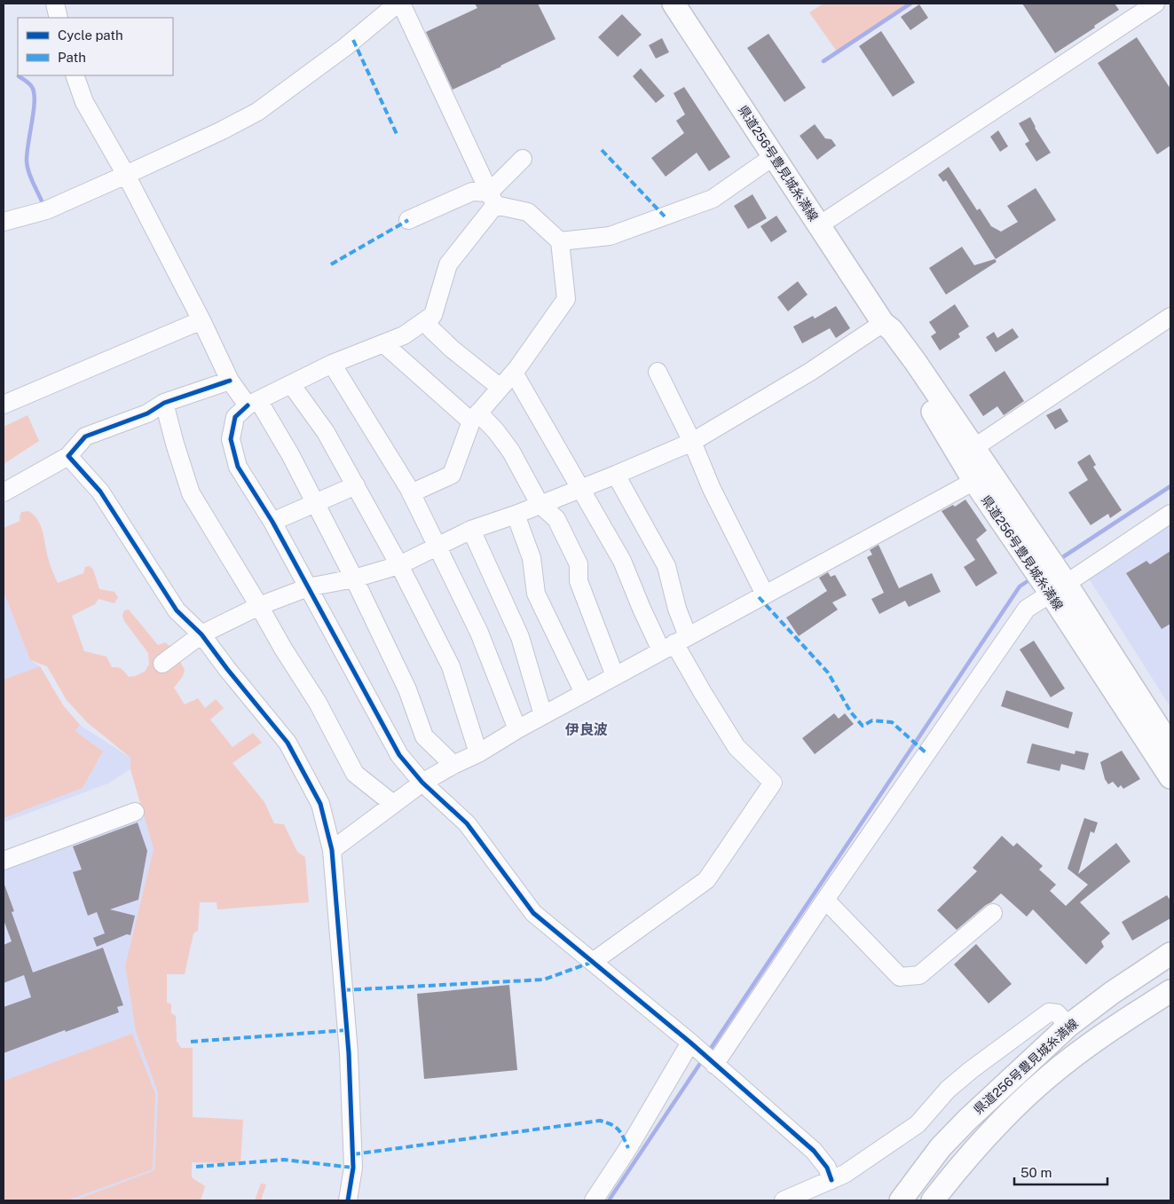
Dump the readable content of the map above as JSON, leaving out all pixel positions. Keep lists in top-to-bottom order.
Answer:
{
  "streets": {
    "main road": ["県道256号豊見城糸満線"]
  },
  "districts": ["伊良波"],
  "legend": ["Cycle path", "Path"],
  "scale_bar": "50 m"
}
